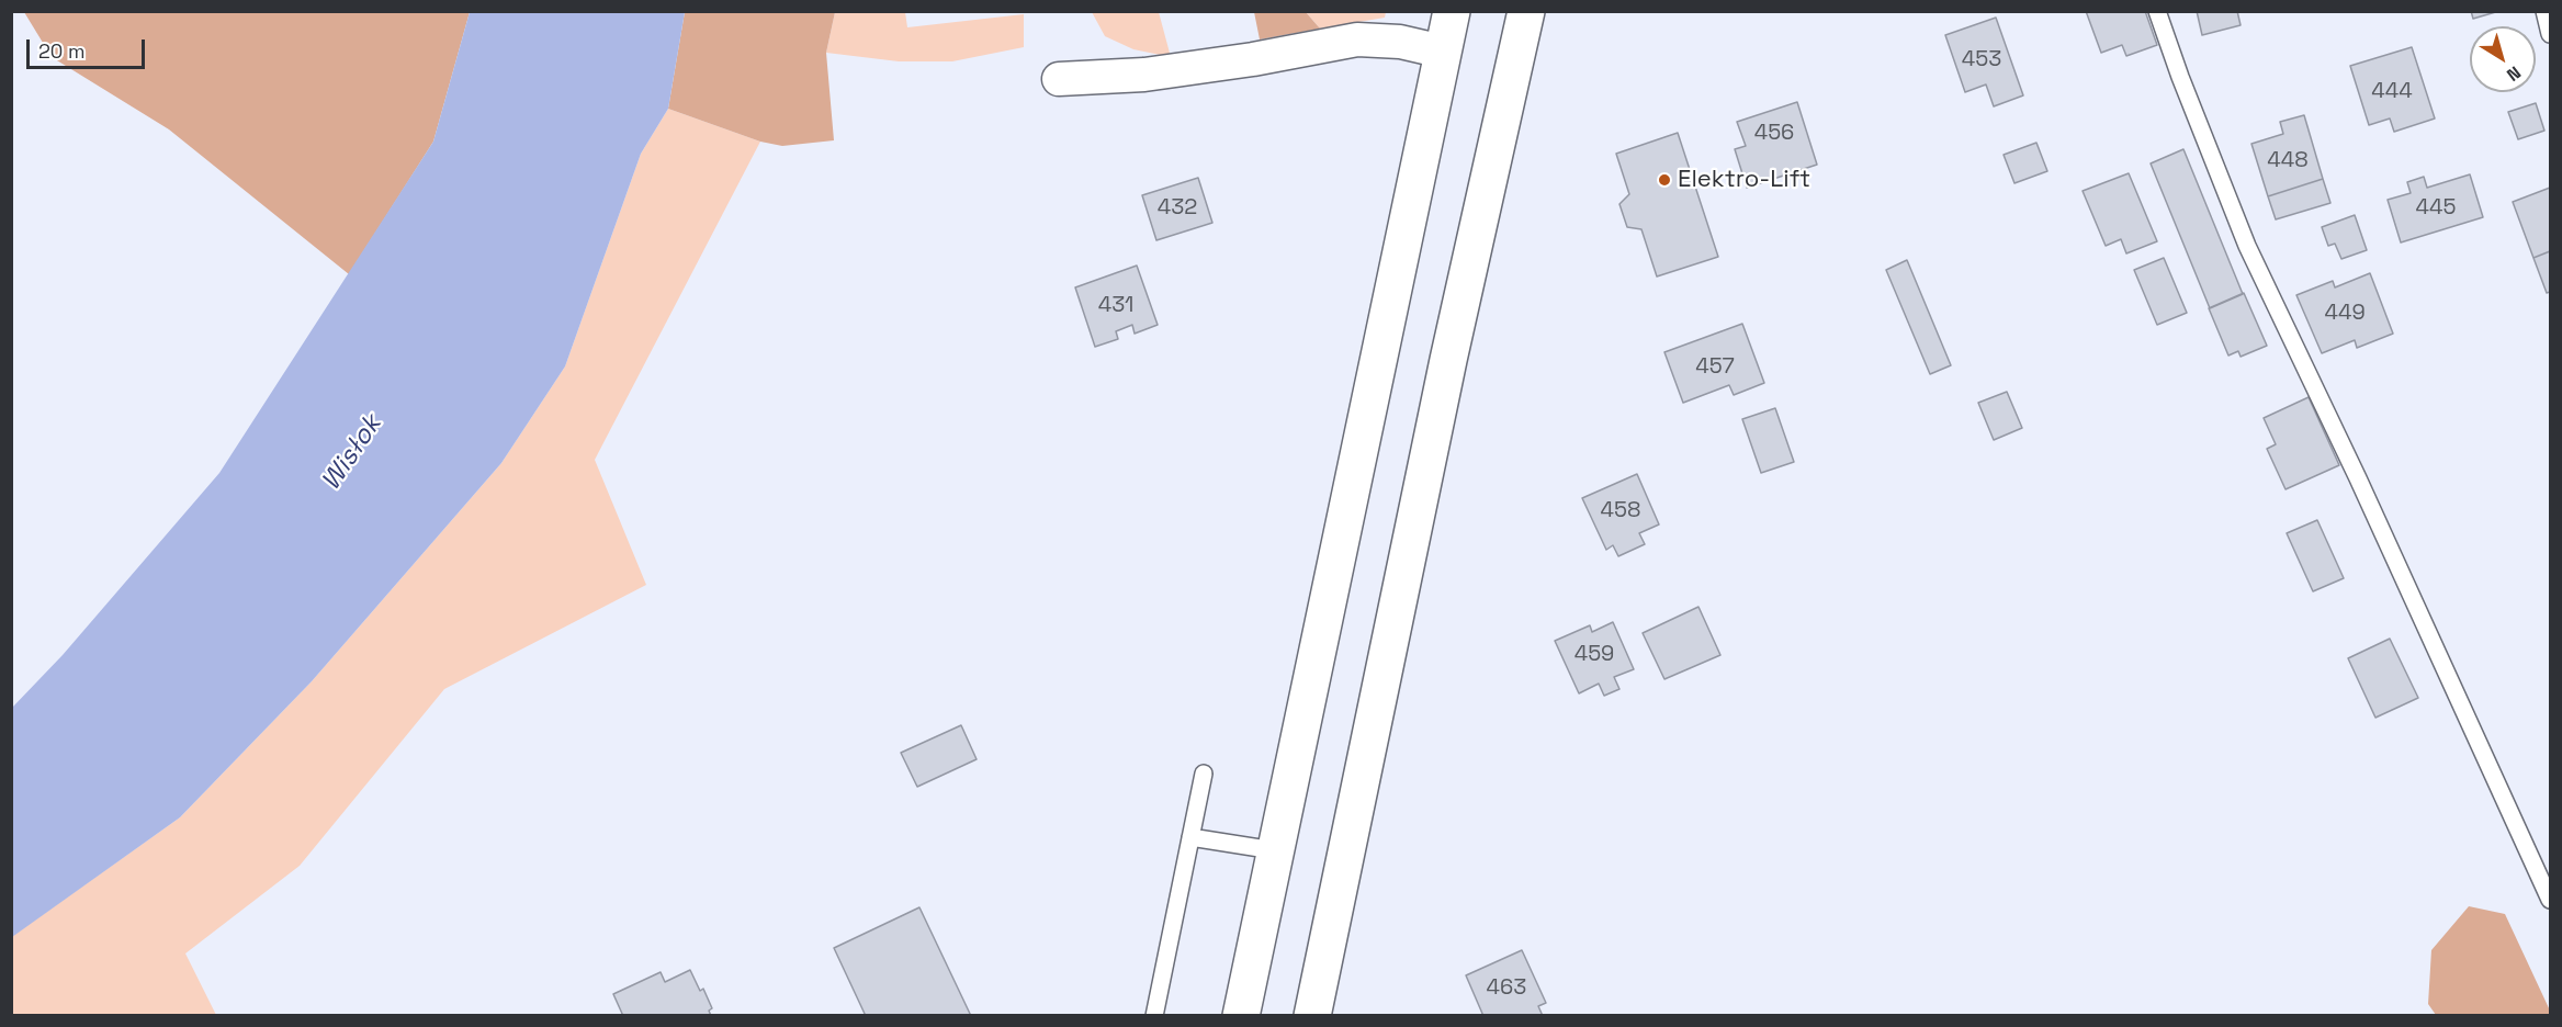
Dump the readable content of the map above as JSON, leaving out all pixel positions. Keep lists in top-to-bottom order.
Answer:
{
  "water": ["Wisłok"],
  "places": ["Elektro-Lift"],
  "house_numbers": [
    "453",
    "444",
    "456",
    "448",
    "432",
    "445",
    "431",
    "449",
    "457",
    "458",
    "459",
    "463"
  ],
  "scale_bar": "20 m",
  "north": "bottom right"
}
